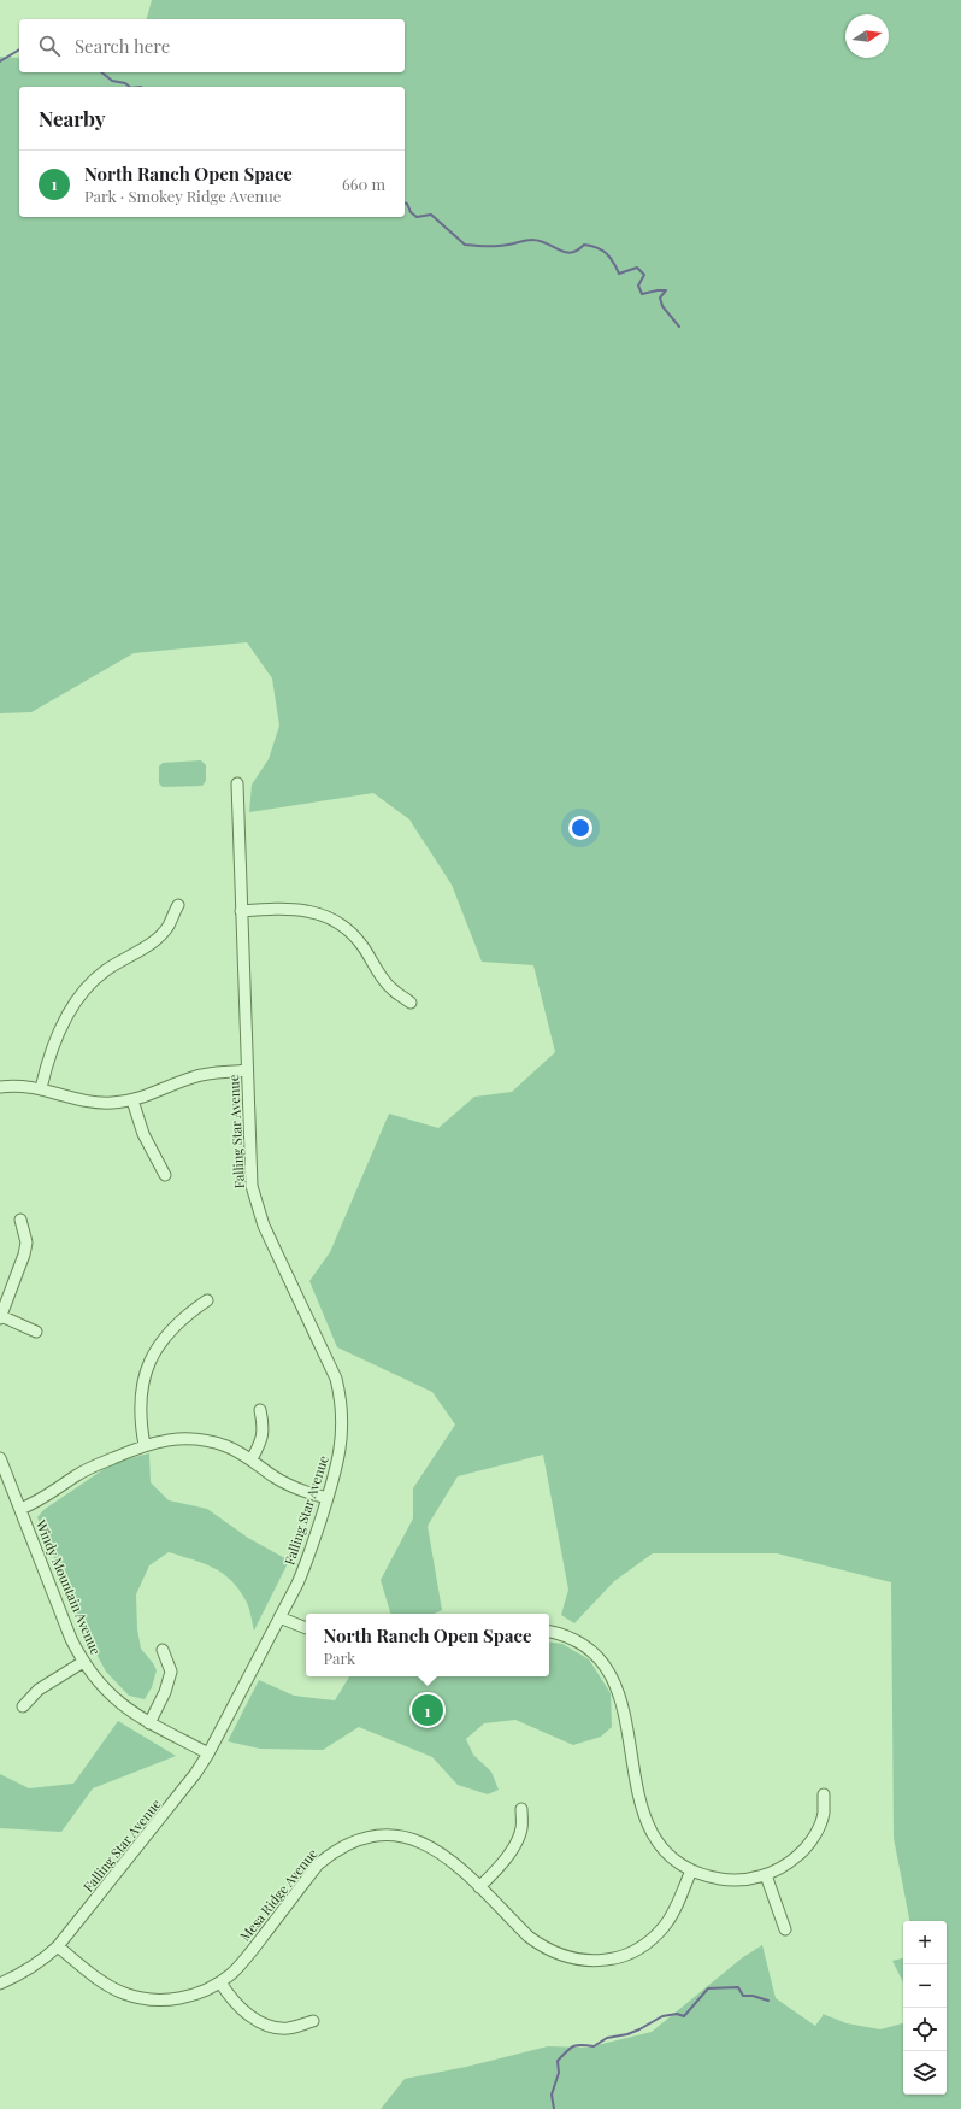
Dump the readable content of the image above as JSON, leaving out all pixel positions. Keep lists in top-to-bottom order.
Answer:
{
  "streets": {
    "street": ["Falling Star Avenue", "Windy Mountain Avenue", "Mesa Ridge Avenue"]
  },
  "crossings": [
    ["Falling Star Avenue", "Windy Mountain Avenue"],
    ["Falling Star Avenue", "Mesa Ridge Avenue"]
  ],
  "north": "right",
  "page": {
    "search": "Search here",
    "heading": "Nearby",
    "list": [
      {
        "mark": "1",
        "name": "North Ranch Open Space",
        "note": "Park · Smokey Ridge Avenue",
        "value": "660 m"
      }
    ],
    "popup": ["North Ranch Open Space", "Park"],
    "pins": "1",
    "map_buttons": ["+", "−"]
  }
}
